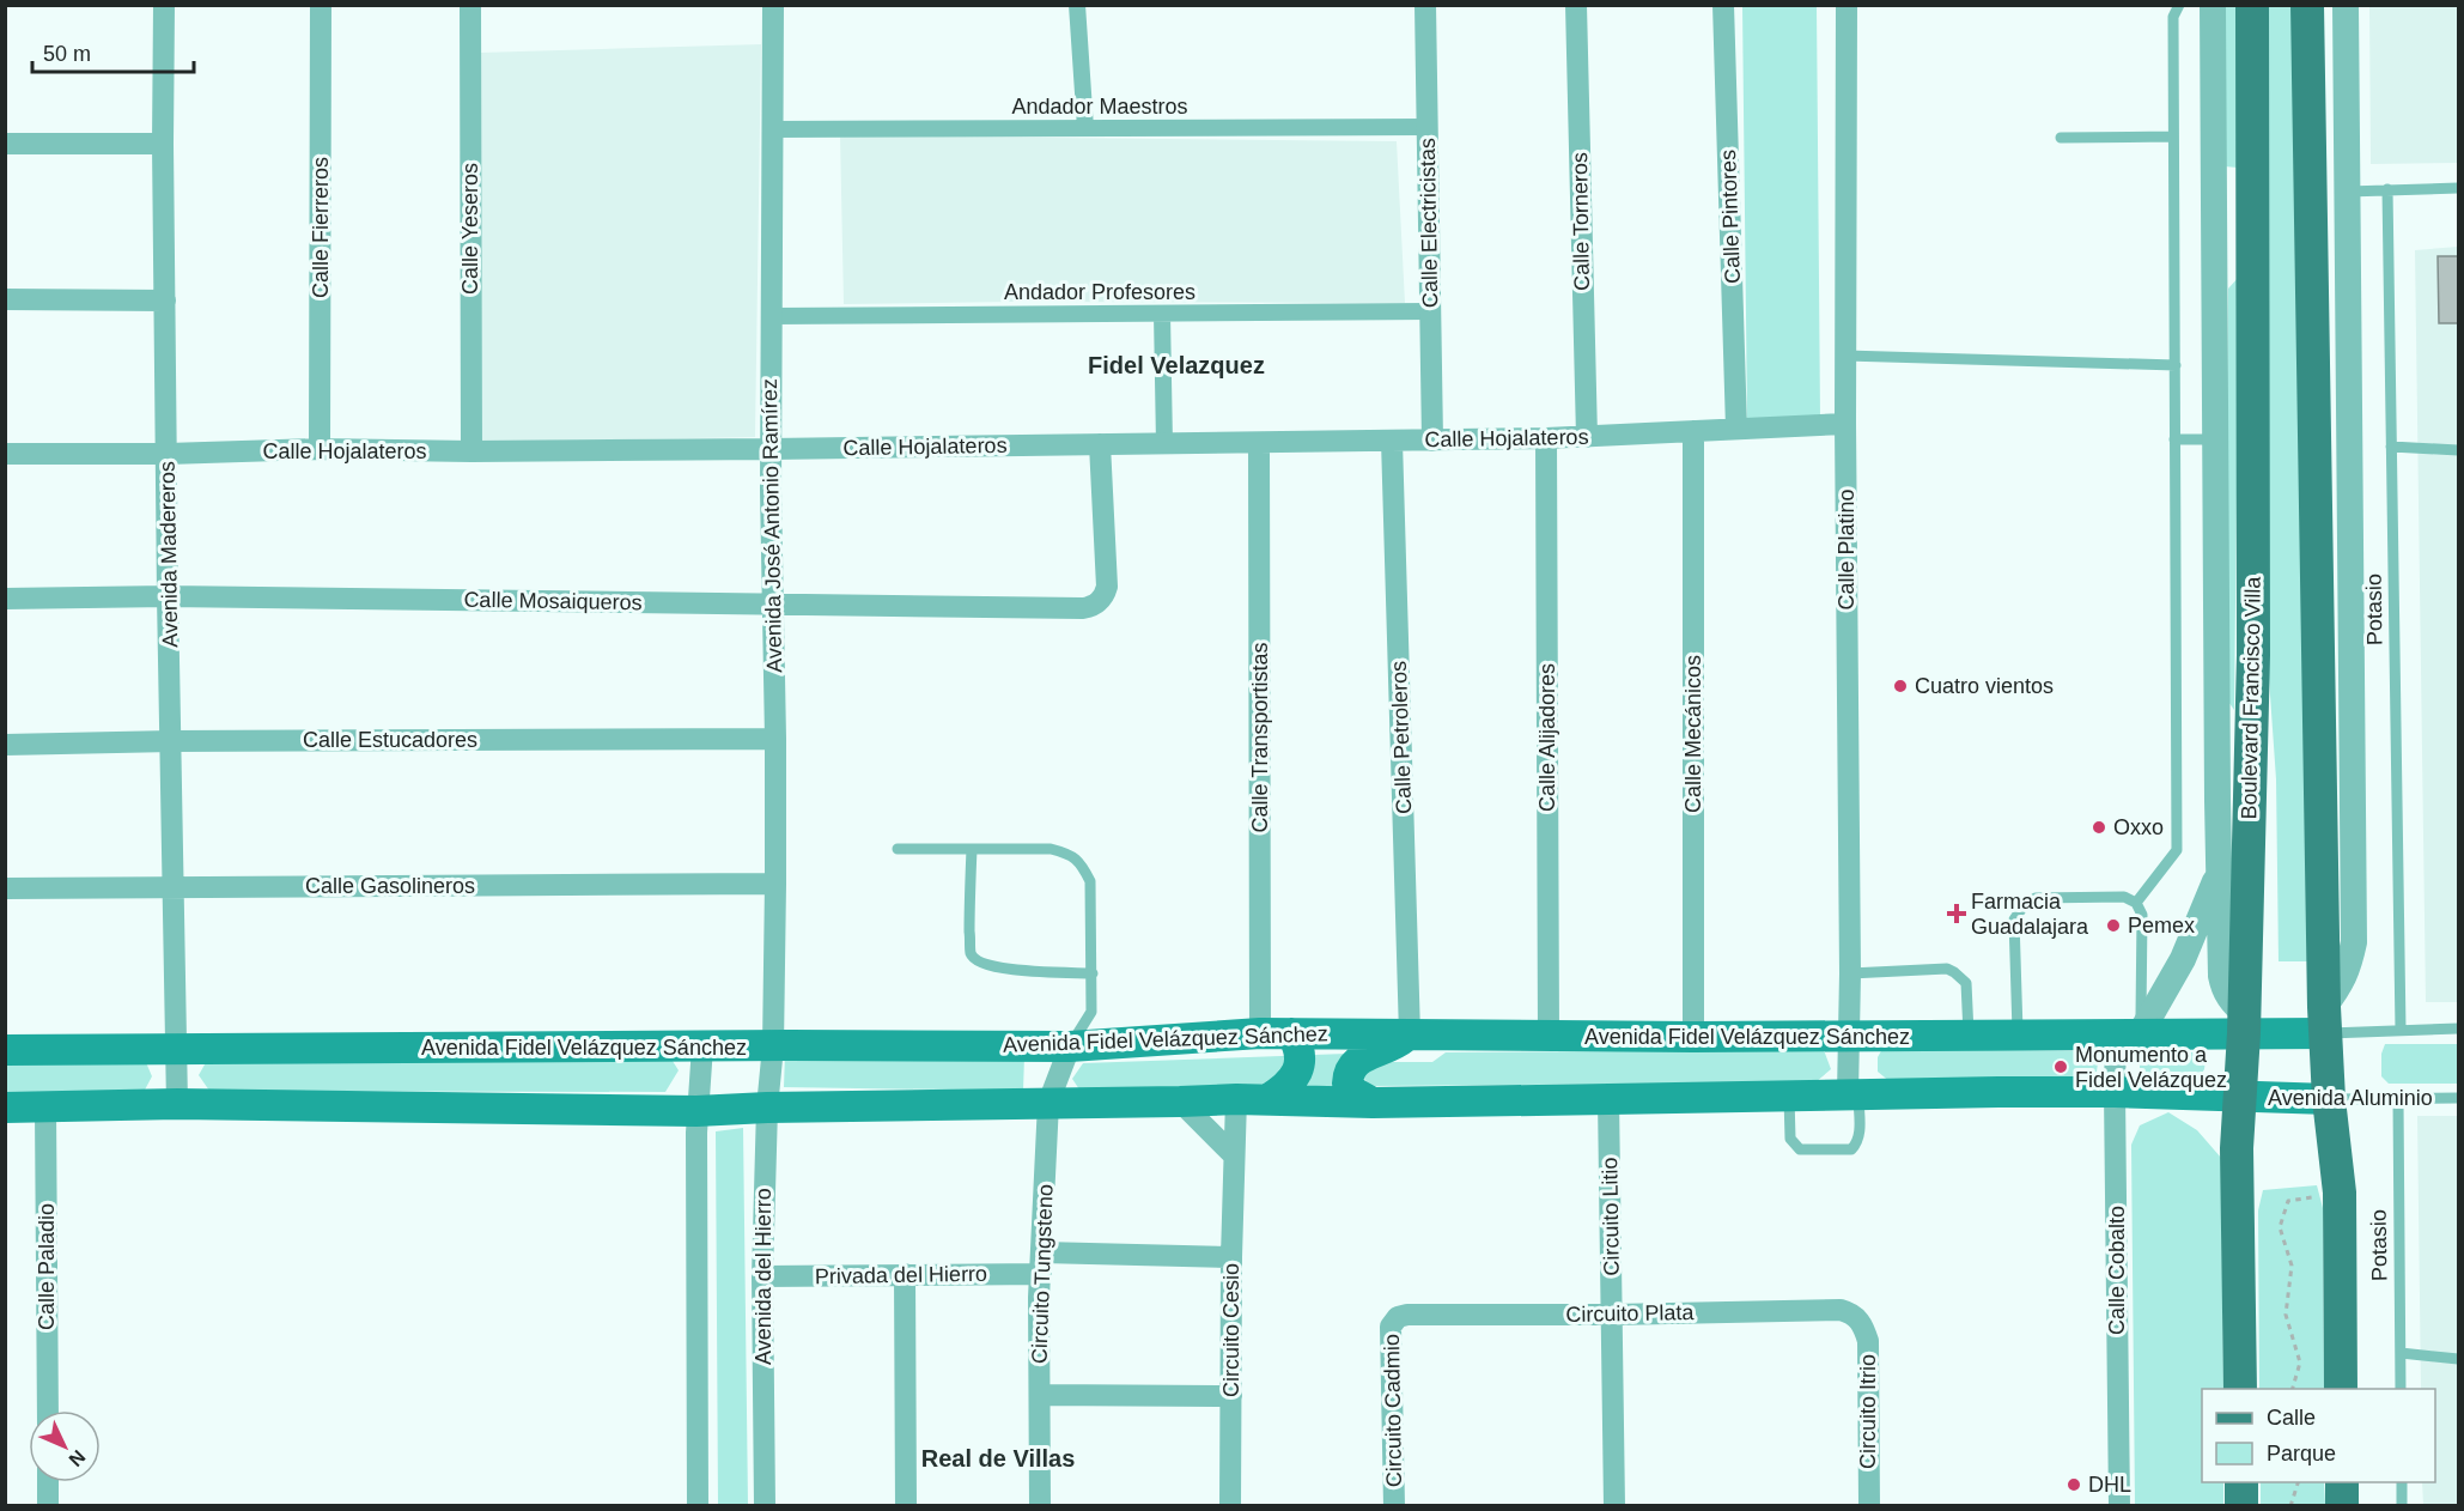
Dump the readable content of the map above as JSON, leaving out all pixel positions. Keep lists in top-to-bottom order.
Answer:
{
  "streets": {
    "main road": ["Boulevard Francisco Villa", "Avenida Fidel Velázquez Sánchez", "Avenida Aluminio"],
    "street": [
      "Andador Maestros",
      "Calle Pintores",
      "Calle Torneros",
      "Calle Electricistas",
      "Calle Fierreros",
      "Calle Yeseros",
      "Andador Profesores",
      "Calle Hojalateros",
      "Avenida José Antonio Ramírez",
      "Calle Platino",
      "Avenida Madereros",
      "Calle Mosaiqueros",
      "Calle Mecánicos",
      "Calle Transportistas",
      "Calle Petroleros",
      "Calle Alijadores",
      "Calle Estucadores",
      "Calle Gasolineros",
      "Circuito Litio",
      "Calle Paladio",
      "Calle Cobalto",
      "Circuito Tungsteno",
      "Privada del Hierro",
      "Avenida del Hierro",
      "Circuito Plata",
      "Circuito Cesio",
      "Circuito Cadmio",
      "Circuito Itrio"
    ],
    "lane": ["Potasio"]
  },
  "crossings": [
    ["Andador Maestros", "Calle Electricistas"],
    ["Andador Maestros", "Avenida José Antonio Ramírez"],
    ["Calle Pintores", "Calle Hojalateros"],
    ["Calle Torneros", "Calle Hojalateros"],
    ["Calle Electricistas", "Andador Profesores"],
    ["Calle Electricistas", "Calle Hojalateros"],
    ["Calle Fierreros", "Calle Hojalateros"],
    ["Calle Yeseros", "Calle Hojalateros"],
    ["Andador Profesores", "Avenida José Antonio Ramírez"],
    ["Calle Hojalateros", "Avenida José Antonio Ramírez"],
    ["Calle Hojalateros", "Calle Platino"],
    ["Calle Hojalateros", "Avenida Madereros"],
    ["Calle Hojalateros", "Calle Mosaiqueros"],
    ["Calle Hojalateros", "Calle Mecánicos"],
    ["Calle Hojalateros", "Calle Transportistas"],
    ["Calle Hojalateros", "Calle Petroleros"],
    ["Calle Hojalateros", "Calle Alijadores"],
    ["Avenida José Antonio Ramírez", "Calle Mosaiqueros"],
    ["Avenida José Antonio Ramírez", "Calle Estucadores"],
    ["Avenida José Antonio Ramírez", "Calle Gasolineros"],
    ["Avenida José Antonio Ramírez", "Avenida Fidel Velázquez Sánchez"],
    ["Avenida José Antonio Ramírez", "Avenida del Hierro"],
    ["Calle Platino", "Avenida Fidel Velázquez Sánchez"],
    ["Avenida Madereros", "Calle Mosaiqueros"],
    ["Avenida Madereros", "Calle Estucadores"],
    ["Avenida Madereros", "Calle Gasolineros"],
    ["Avenida Madereros", "Avenida Fidel Velázquez Sánchez"],
    ["Potasio", "Avenida Aluminio"],
    ["Boulevard Francisco Villa", "Avenida Fidel Velázquez Sánchez"],
    ["Boulevard Francisco Villa", "Avenida Aluminio"],
    ["Calle Mecánicos", "Avenida Fidel Velázquez Sánchez"],
    ["Calle Transportistas", "Avenida Fidel Velázquez Sánchez"],
    ["Calle Petroleros", "Avenida Fidel Velázquez Sánchez"],
    ["Calle Alijadores", "Avenida Fidel Velázquez Sánchez"],
    ["Avenida Fidel Velázquez Sánchez", "Calle Cobalto"],
    ["Avenida Fidel Velázquez Sánchez", "Circuito Tungsteno"],
    ["Avenida Fidel Velázquez Sánchez", "Avenida del Hierro"],
    ["Circuito Litio", "Circuito Plata"],
    ["Circuito Tungsteno", "Privada del Hierro"],
    ["Privada del Hierro", "Avenida del Hierro"],
    ["Privada del Hierro", "Circuito Cesio"],
    ["Circuito Plata", "Circuito Cadmio"],
    ["Circuito Plata", "Circuito Itrio"]
  ],
  "districts": ["Fidel Velazquez", "Real de Villas"],
  "places": {
    "other": [
      "Cuatro vientos",
      "Oxxo",
      "Pemex",
      "Monumento a Fidel Velázquez",
      "DHL"
    ],
    "health": ["Farmacia Guadalajara"]
  },
  "legend": ["Calle", "Parque"],
  "scale_bar": "50 m",
  "north": "bottom right"
}
